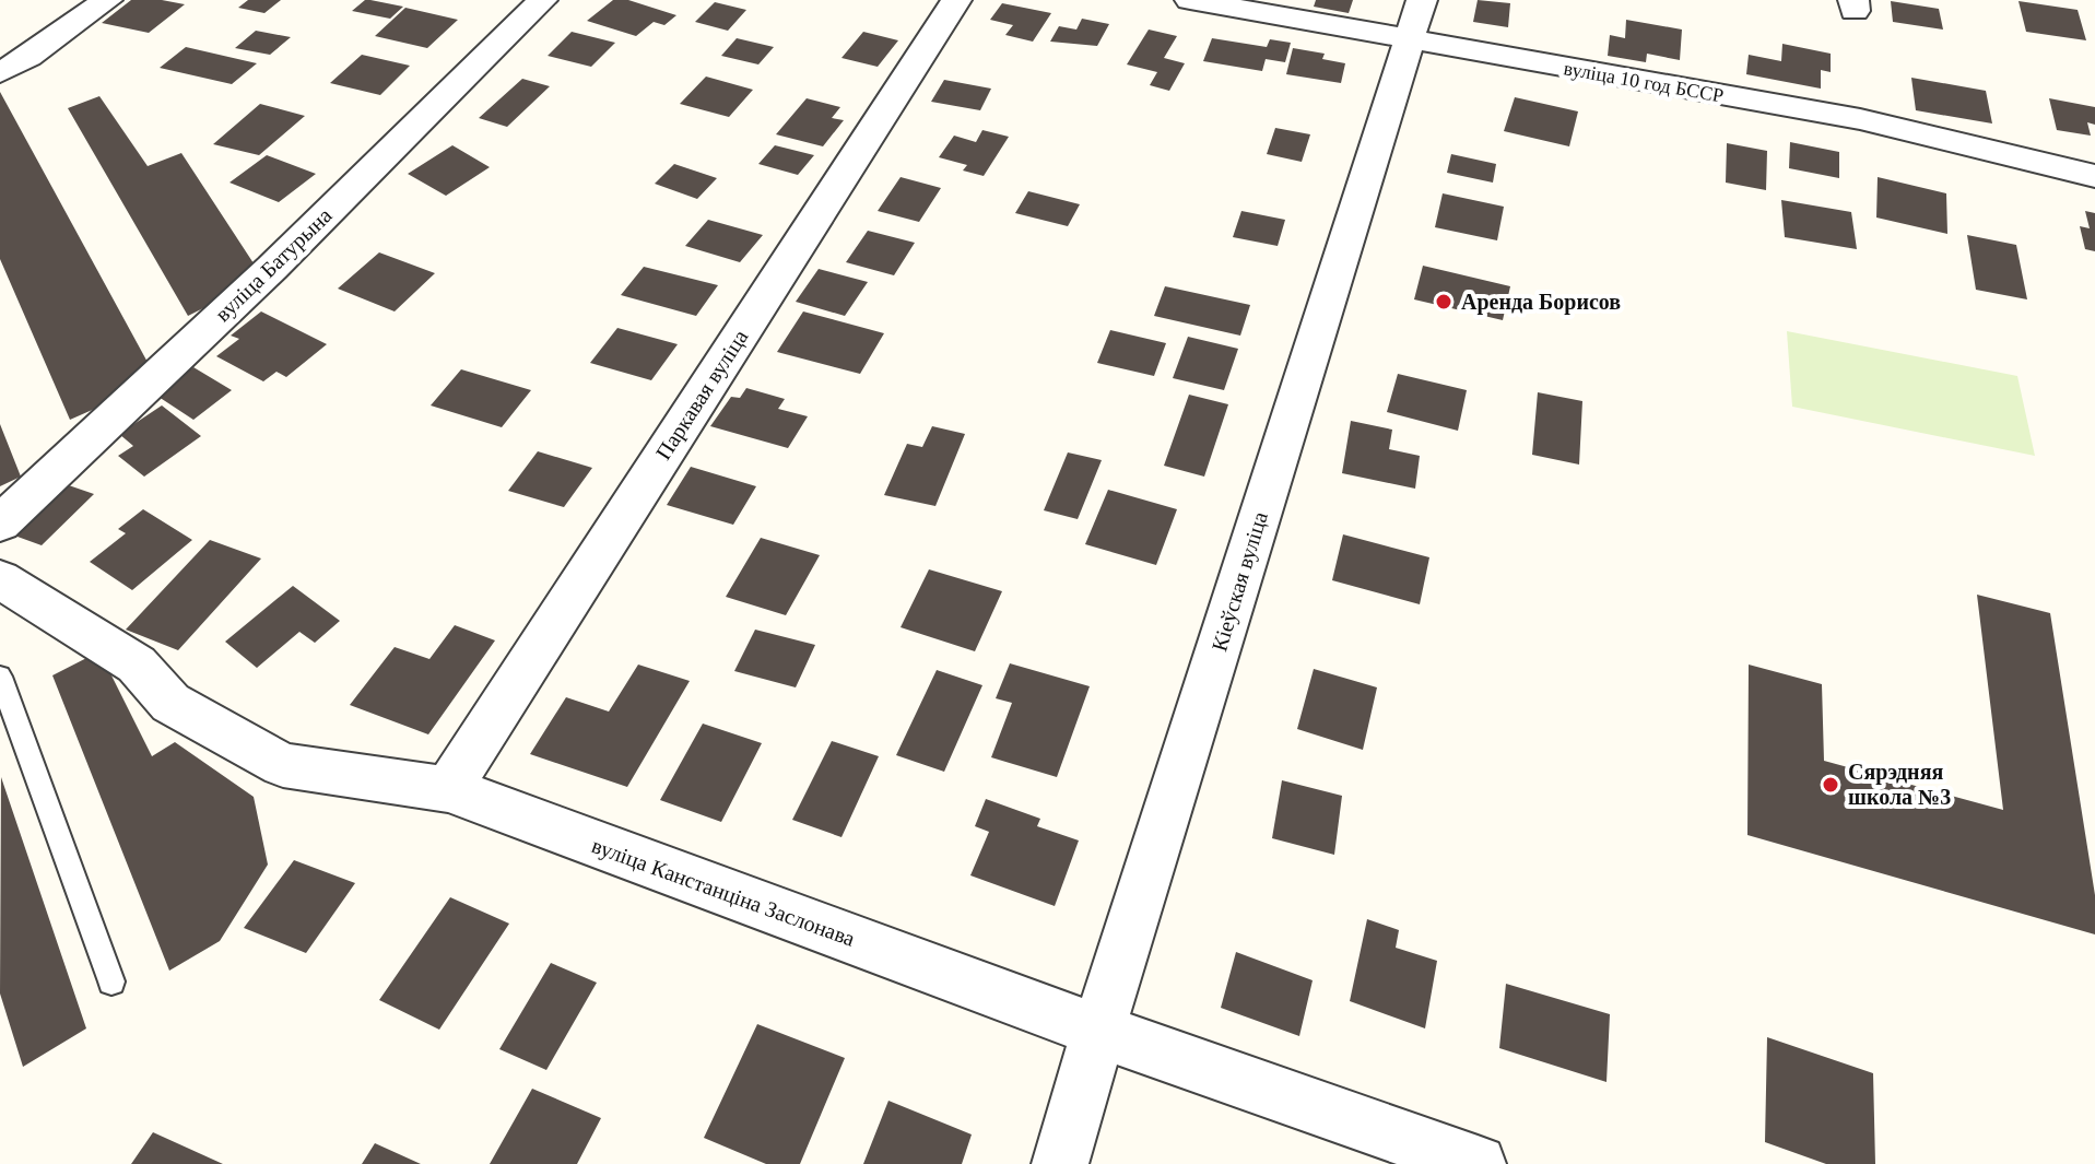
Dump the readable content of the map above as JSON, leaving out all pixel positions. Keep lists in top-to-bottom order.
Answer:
{
  "streets": {
    "street": [
      "вуліца 10 год БССР",
      "вуліца Батурына",
      "Паркавая вуліца",
      "Кіеўская вуліца",
      "вуліца Канстанціна Заслонава"
    ]
  },
  "crossings": [
    ["вуліца 10 год БССР", "Кіеўская вуліца"],
    ["Паркавая вуліца", "вуліца Канстанціна Заслонава"],
    ["Кіеўская вуліца", "вуліца Канстанціна Заслонава"]
  ],
  "places": ["Аренда Борисов", "Сярэдняя школа №3"]
}
